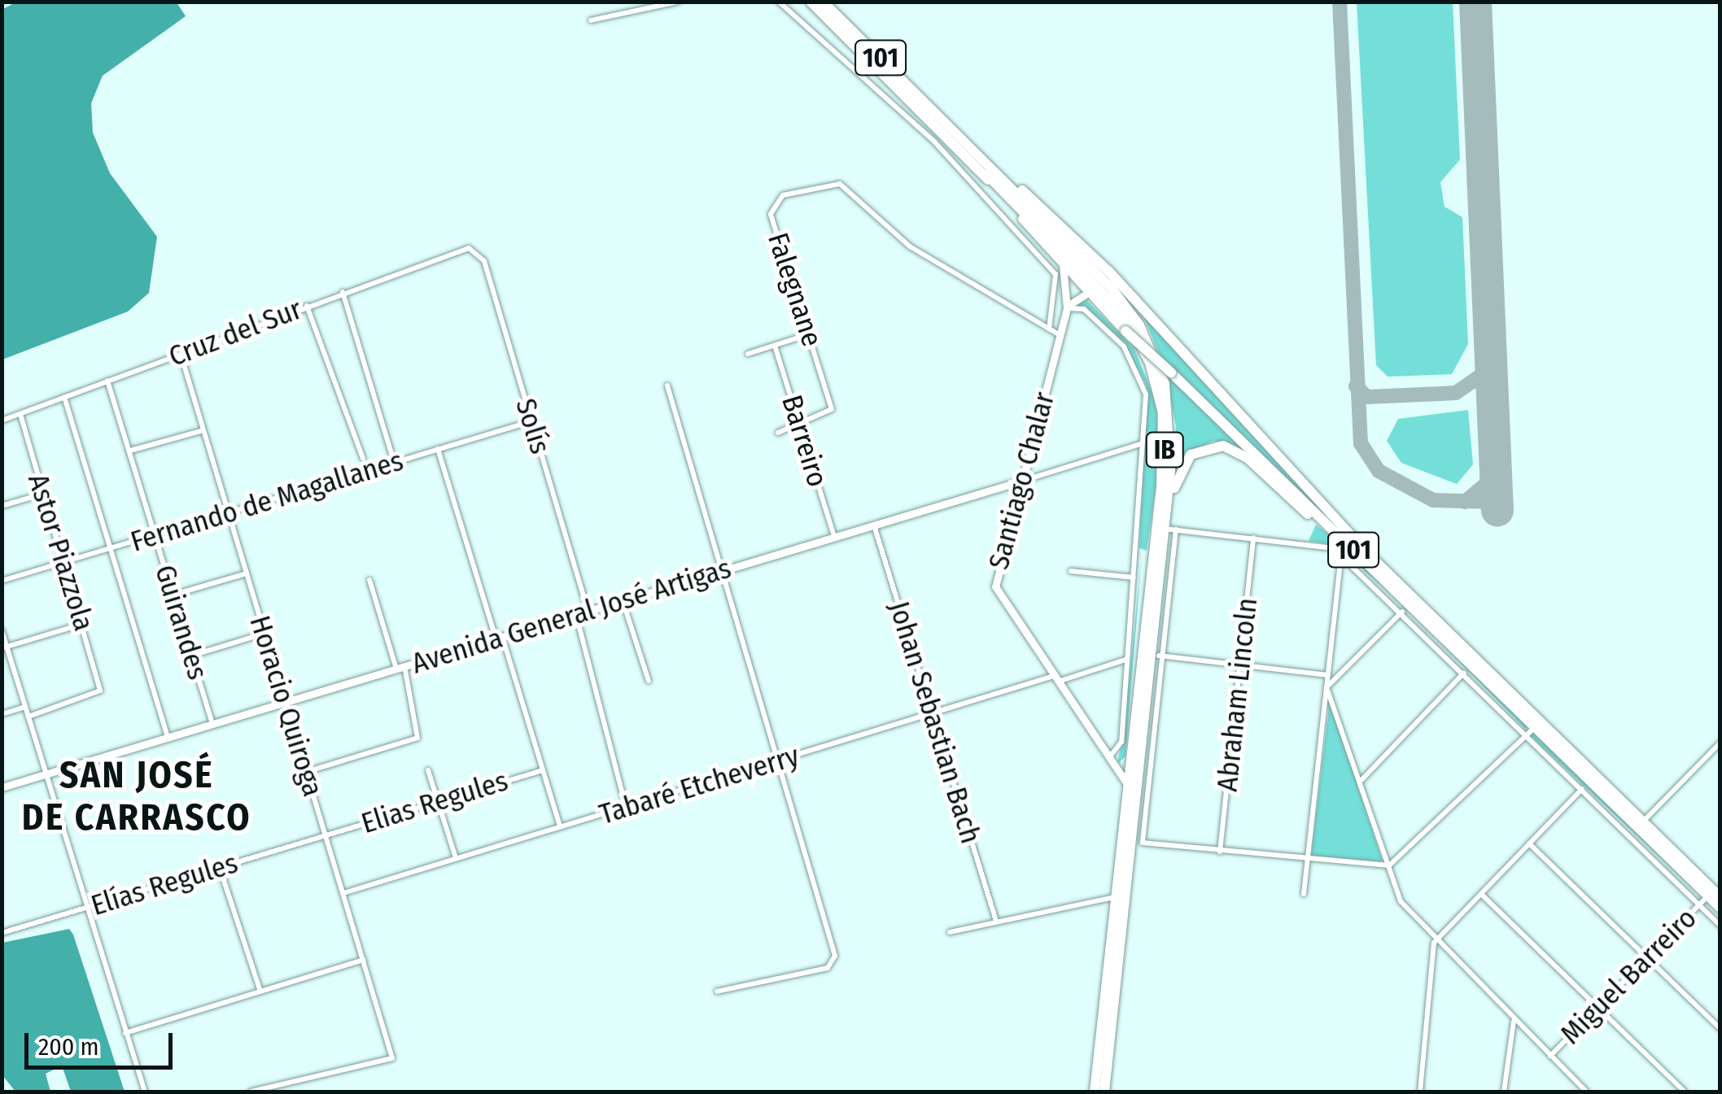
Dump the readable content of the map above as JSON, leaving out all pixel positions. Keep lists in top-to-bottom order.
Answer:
{
  "streets": {
    "highway": ["101", "IB"],
    "street": [
      "Falegnane",
      "Cruz del Sur",
      "Solís",
      "Barreiro",
      "Santiago Chalar",
      "Fernando de Magallanes",
      "Astor Piazzola",
      "Avenida General José Artigas",
      "Guirandes",
      "Abraham Lincoln",
      "Horacio Quiroga",
      "Johan Sebastian Bach",
      "Tabaré Etcheverry",
      "Elias Regules",
      "Elías Regules",
      "Miguel Barreiro"
    ]
  },
  "crossings": [
    ["101", "IB"],
    ["101", "Santiago Chalar"],
    ["101", "Miguel Barreiro"],
    ["Falegnane", "Barreiro"],
    ["Falegnane", "Santiago Chalar"],
    ["Cruz del Sur", "Solís"],
    ["Cruz del Sur", "Astor Piazzola"],
    ["Cruz del Sur", "Guirandes"],
    ["Cruz del Sur", "Horacio Quiroga"],
    ["Solís", "Fernando de Magallanes"],
    ["Solís", "Avenida General José Artigas"],
    ["Barreiro", "Avenida General José Artigas"],
    ["IB", "Santiago Chalar"],
    ["Santiago Chalar", "Avenida General José Artigas"],
    ["Santiago Chalar", "Tabaré Etcheverry"],
    ["Fernando de Magallanes", "Astor Piazzola"],
    ["Fernando de Magallanes", "Guirandes"],
    ["Fernando de Magallanes", "Horacio Quiroga"],
    ["Avenida General José Artigas", "Guirandes"],
    ["Avenida General José Artigas", "Horacio Quiroga"],
    ["Avenida General José Artigas", "Johan Sebastian Bach"],
    ["Horacio Quiroga", "Tabaré Etcheverry"],
    ["Horacio Quiroga", "Elias Regules"],
    ["Horacio Quiroga", "Elías Regules"],
    ["Johan Sebastian Bach", "Tabaré Etcheverry"],
    ["Elias Regules", "Elías Regules"]
  ],
  "districts": ["SAN JOSÉ DE CARRASCO"],
  "scale_bar": "200 m"
}
